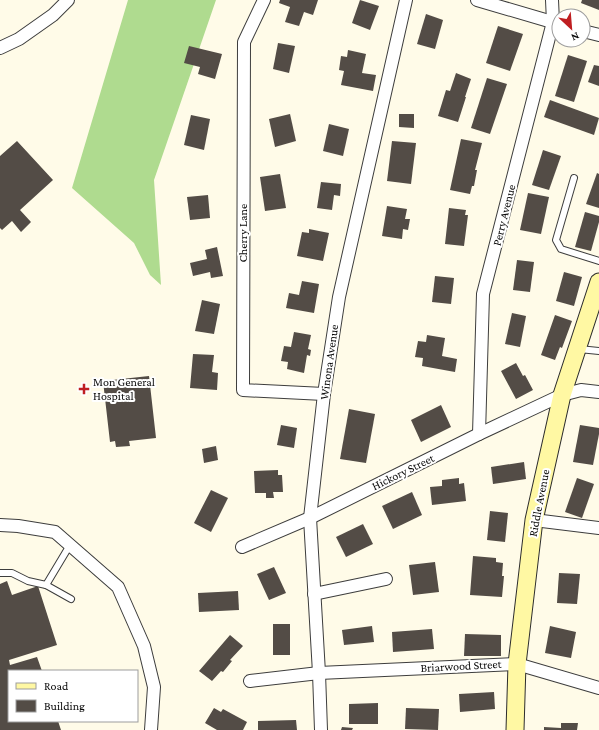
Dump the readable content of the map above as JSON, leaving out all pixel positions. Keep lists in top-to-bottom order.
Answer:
{
  "streets": {
    "street": [
      "Perry Avenue",
      "Cherry Lane",
      "Winona Avenue",
      "Hickory Street",
      "Riddle Avenue",
      "Briarwood Street"
    ]
  },
  "crossings": [
    ["Perry Avenue", "Hickory Street"],
    ["Cherry Lane", "Winona Avenue"],
    ["Winona Avenue", "Hickory Street"],
    ["Winona Avenue", "Briarwood Street"],
    ["Hickory Street", "Riddle Avenue"],
    ["Riddle Avenue", "Briarwood Street"]
  ],
  "places": {
    "health": ["Mon General Hospital"]
  },
  "legend": ["Road", "Building"],
  "north": "bottom right"
}
